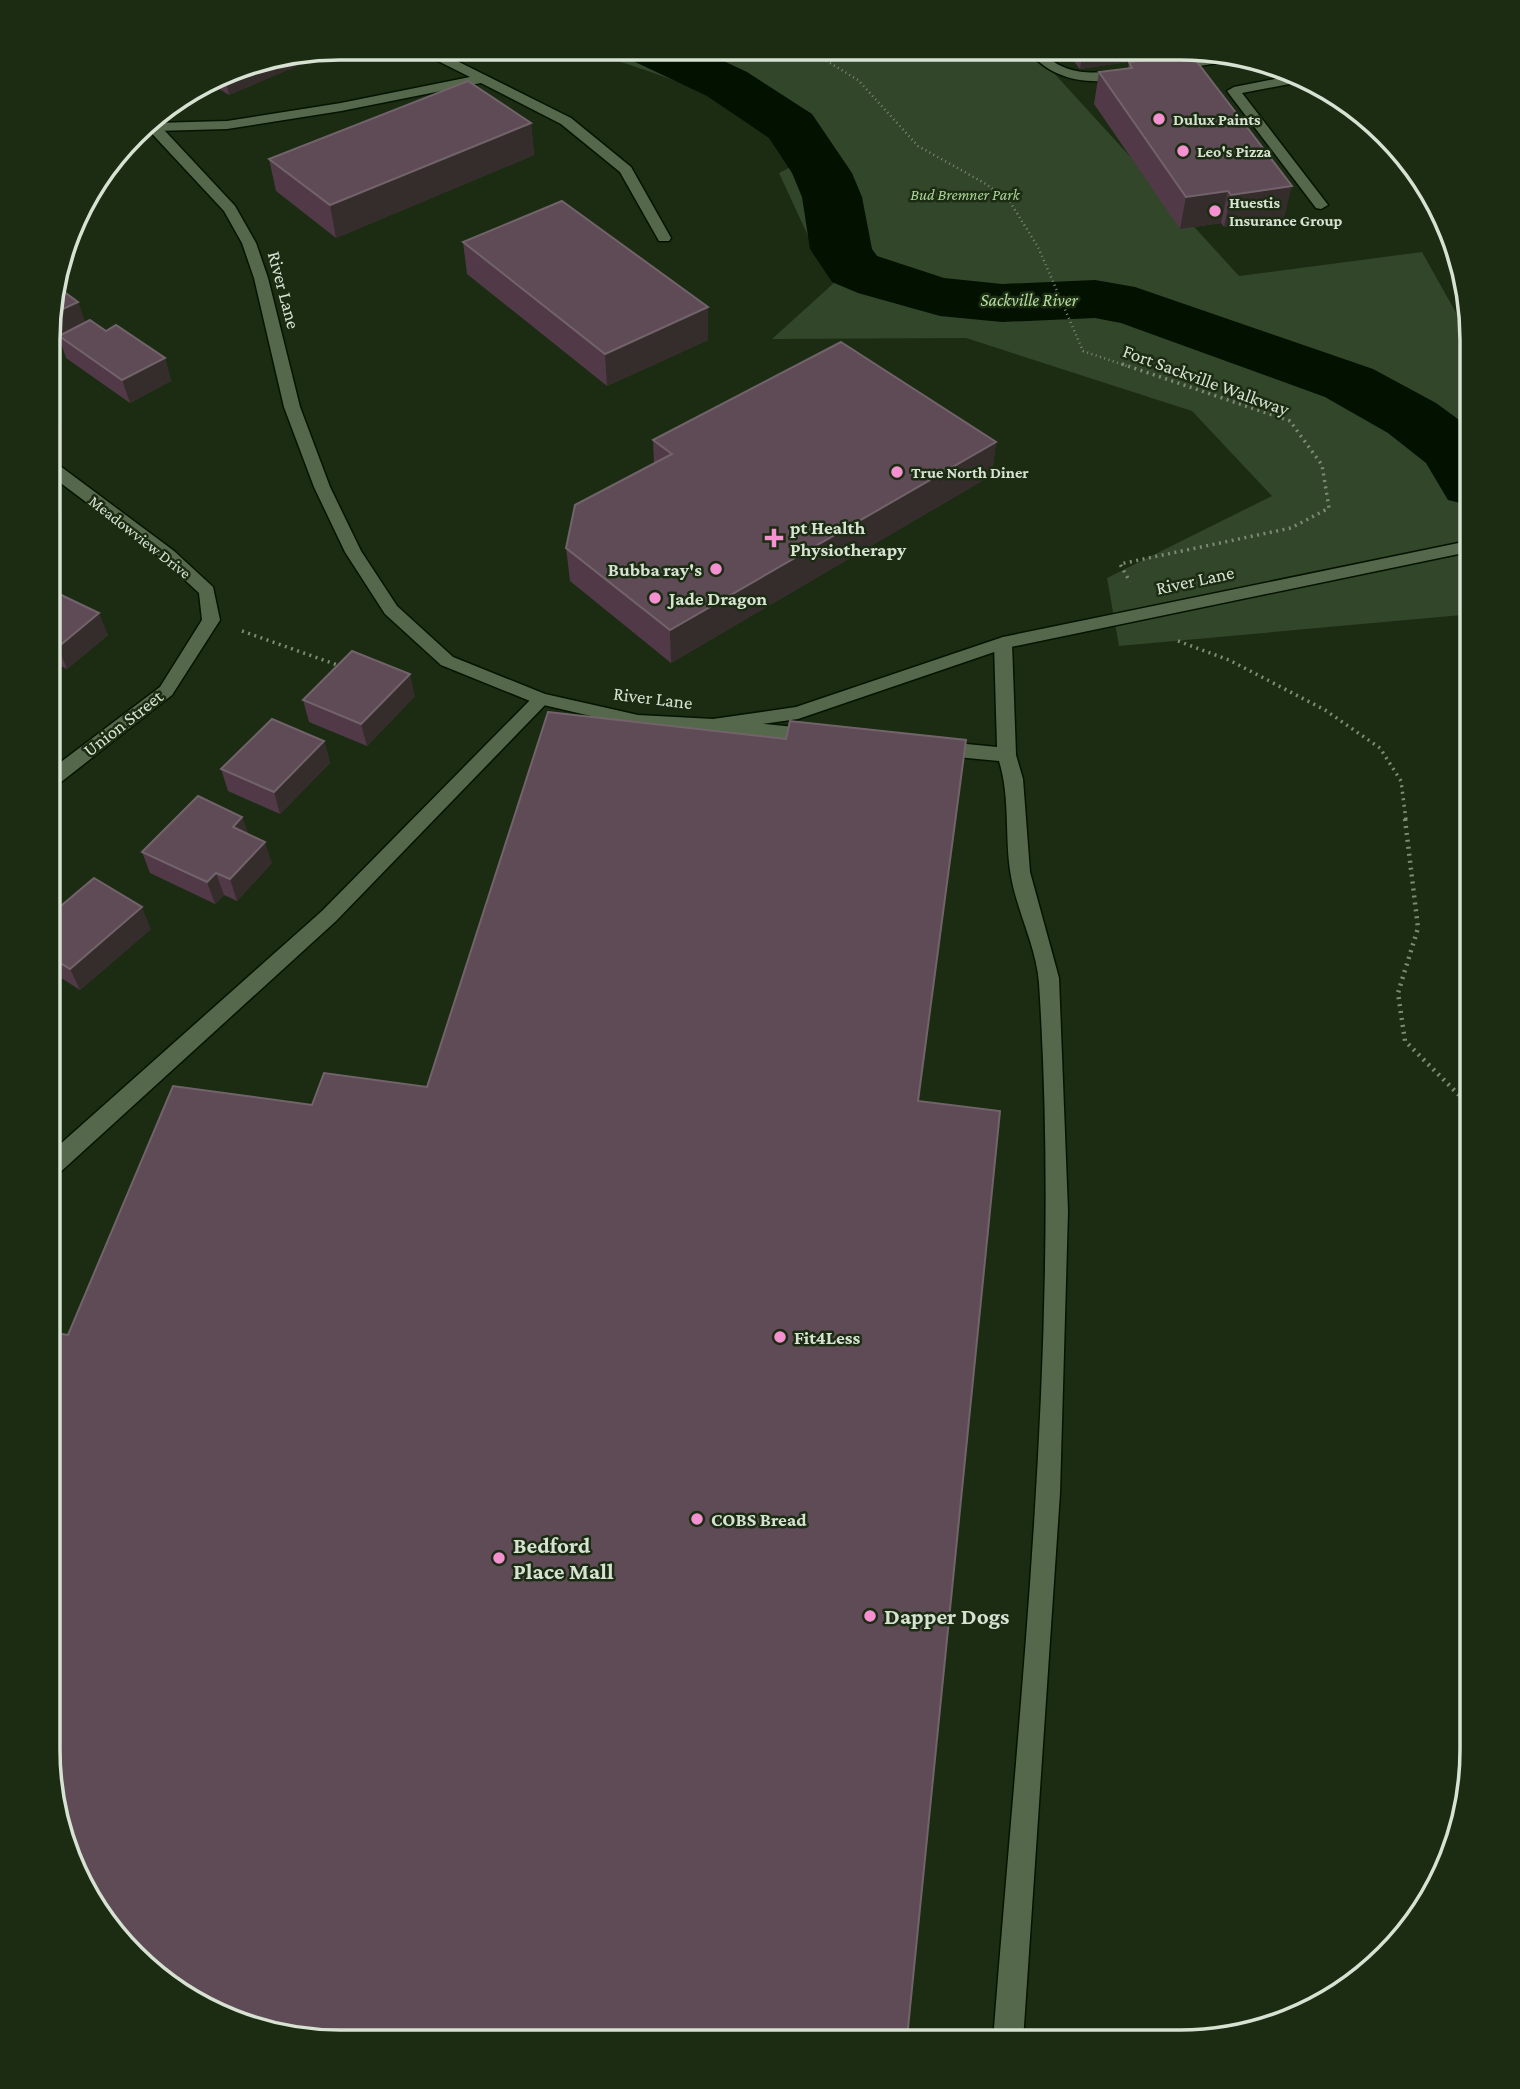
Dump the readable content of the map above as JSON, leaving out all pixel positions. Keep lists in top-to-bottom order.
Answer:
{
  "streets": {
    "street": ["River Lane", "Meadowview Drive", "Union Street"],
    "path": ["Fort Sackville Walkway"]
  },
  "crossings": [
    ["River Lane", "Fort Sackville Walkway"],
    ["Meadowview Drive", "Union Street"]
  ],
  "water": ["Sackville River"],
  "parks": ["Bud Bremner Park"],
  "places": {
    "other": [
      "Dulux Paints",
      "Leo's Pizza",
      "Huestis Insurance Group",
      "True North Diner",
      "Bubba ray's",
      "Jade Dragon",
      "Fit4Less",
      "COBS Bread",
      "Bedford Place Mall",
      "Dapper Dogs"
    ],
    "health": ["pt Health Physiotherapy"]
  }
}
